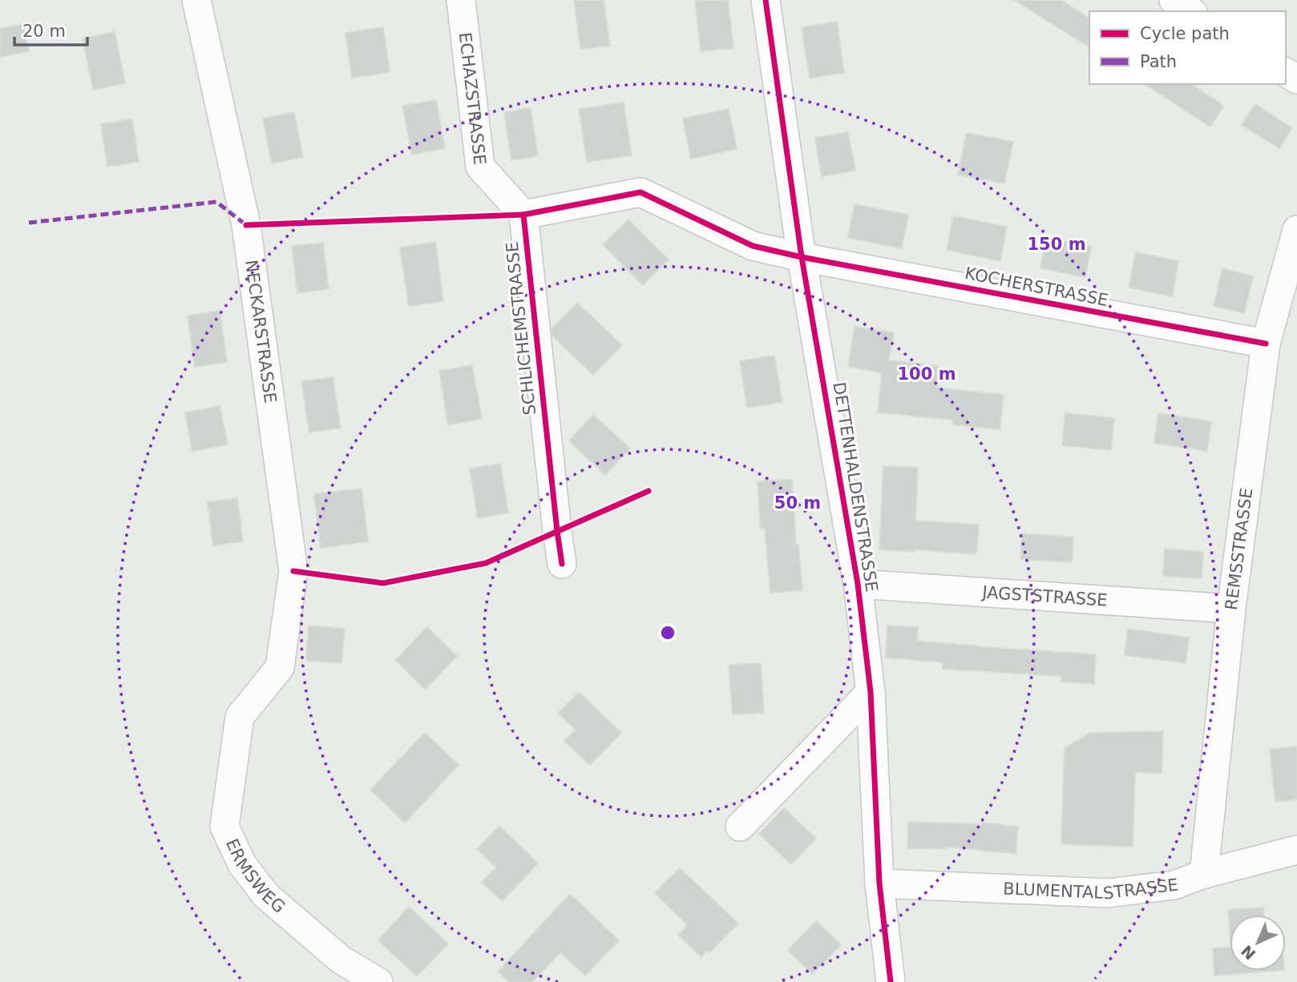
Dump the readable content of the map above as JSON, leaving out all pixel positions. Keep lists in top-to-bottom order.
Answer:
{
  "streets": {
    "street": [
      "ECHAZSTRASSE",
      "KOCHERSTRASSE",
      "SCHLICHEMSTRASSE",
      "NECKARSTRASSE",
      "DETTENHALDENSTRASSE",
      "REMSSTRASSE",
      "JAGSTSTRASSE",
      "ERMSWEG",
      "BLUMENTALSTRASSE"
    ]
  },
  "crossings": [
    ["ECHAZSTRASSE", "SCHLICHEMSTRASSE"],
    ["KOCHERSTRASSE", "DETTENHALDENSTRASSE"],
    ["KOCHERSTRASSE", "REMSSTRASSE"],
    ["NECKARSTRASSE", "ERMSWEG"],
    ["DETTENHALDENSTRASSE", "JAGSTSTRASSE"],
    ["DETTENHALDENSTRASSE", "BLUMENTALSTRASSE"],
    ["REMSSTRASSE", "JAGSTSTRASSE"],
    ["REMSSTRASSE", "BLUMENTALSTRASSE"]
  ],
  "legend": ["Cycle path", "Path"],
  "scale_bar": "20 m",
  "north": "bottom left",
  "rings": ["150 m", "100 m", "50 m"]
}
